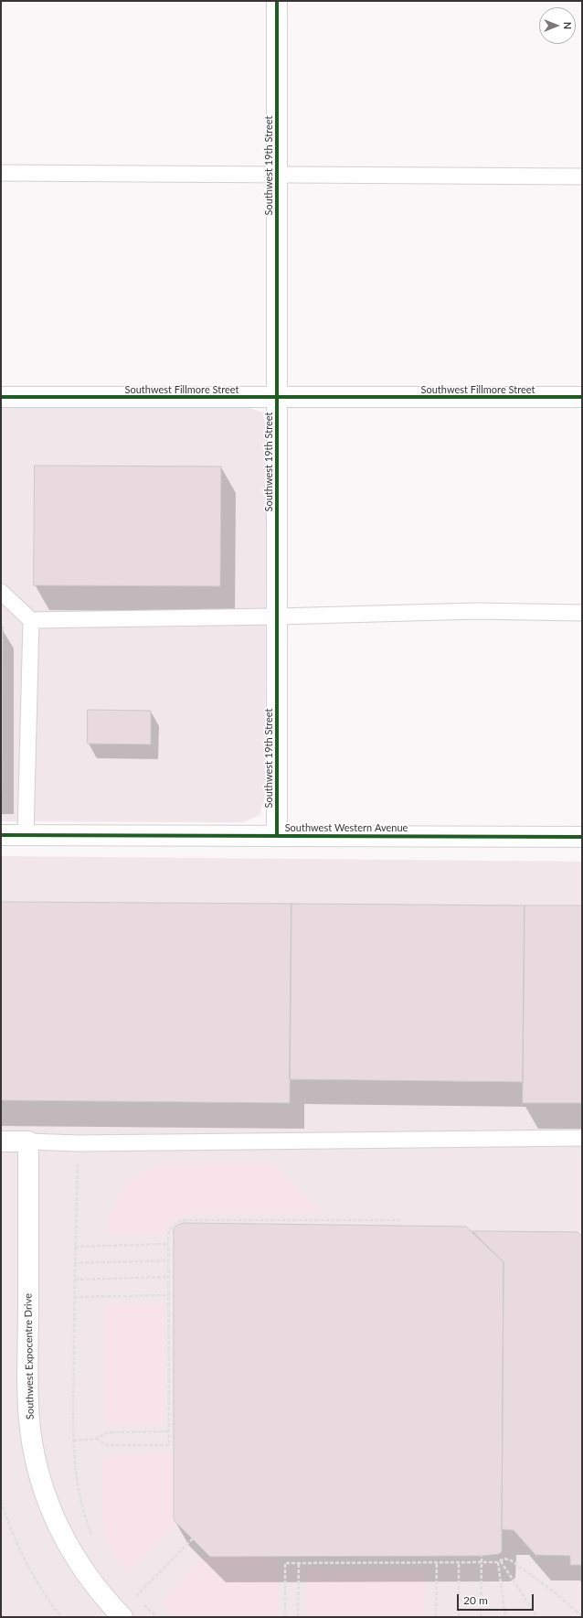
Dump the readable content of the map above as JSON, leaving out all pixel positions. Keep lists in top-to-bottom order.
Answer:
{
  "streets": {
    "street": [
      "Southwest 19th Street",
      "Southwest Fillmore Street",
      "Southwest Western Avenue",
      "Southwest Expocentre Drive"
    ]
  },
  "crossings": [
    ["Southwest 19th Street", "Southwest Fillmore Street"],
    ["Southwest 19th Street", "Southwest Western Avenue"]
  ],
  "scale_bar": "20 m",
  "north": "right"
}
